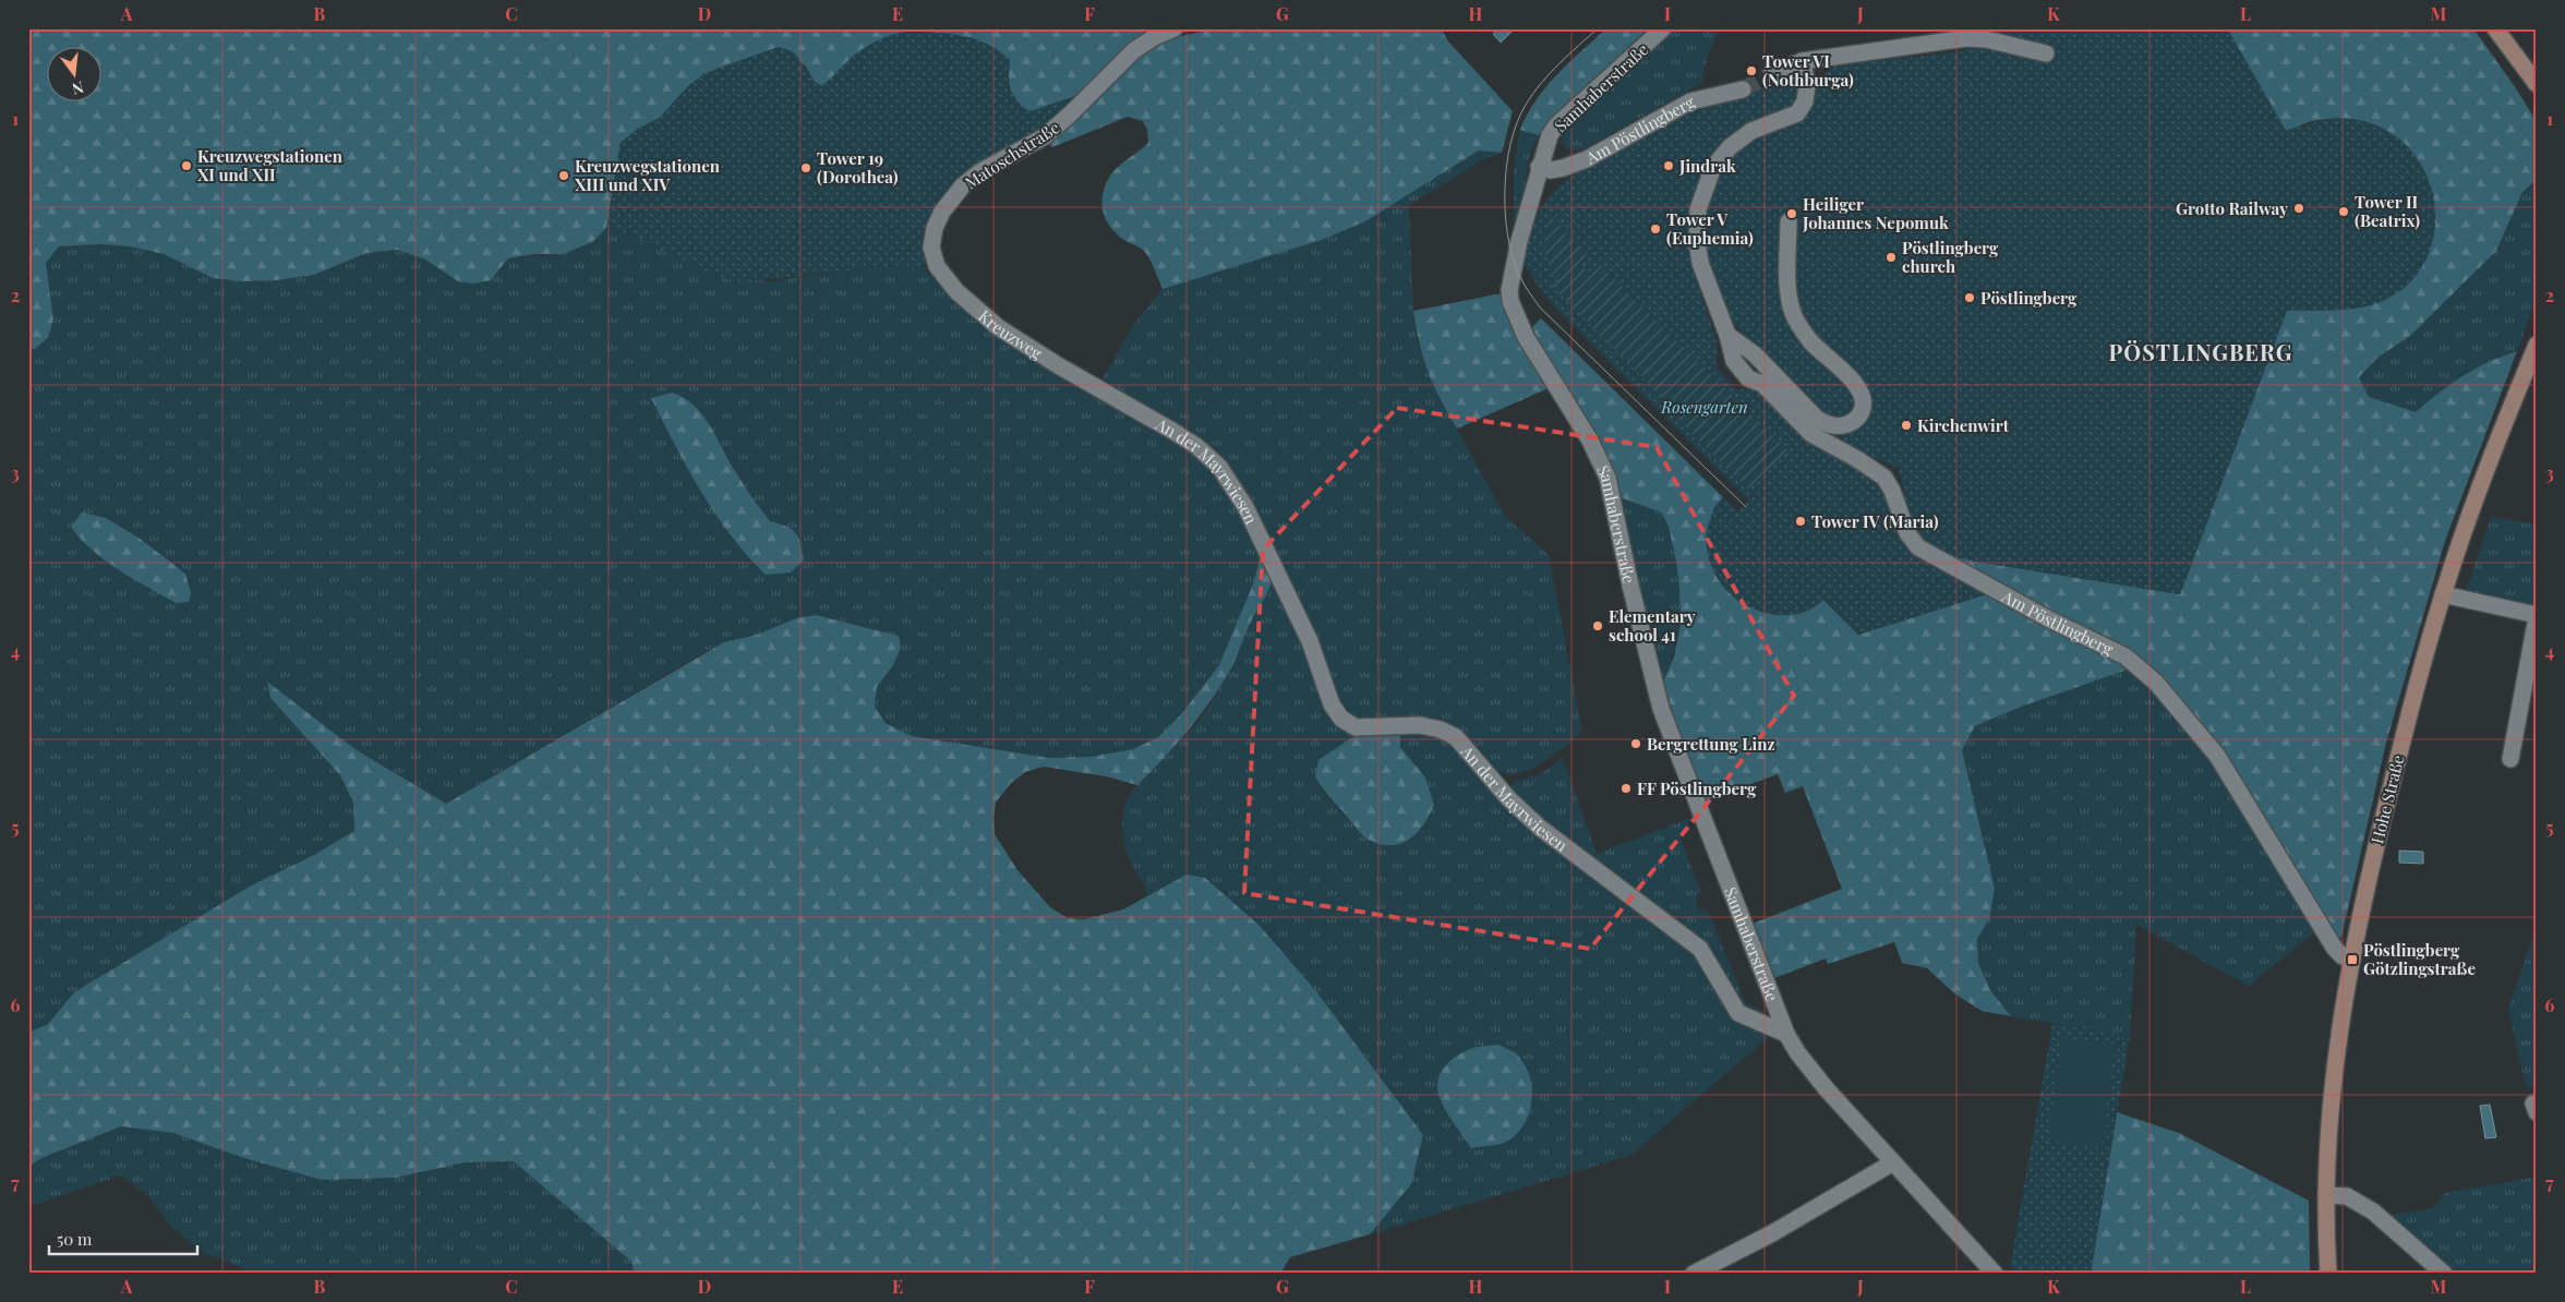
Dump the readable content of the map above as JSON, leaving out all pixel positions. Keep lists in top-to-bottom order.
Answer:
{
  "streets": {
    "main road": ["Hohe Straße"],
    "street": [
      "Samhaberstraße",
      "Am Pöstlingberg",
      "Matoschstraße",
      "Kreuzweg",
      "An der Mayrwiesen"
    ]
  },
  "crossings": [
    ["Samhaberstraße", "Am Pöstlingberg"],
    ["Samhaberstraße", "An der Mayrwiesen"],
    ["Am Pöstlingberg", "Hohe Straße"],
    ["Matoschstraße", "Kreuzweg"],
    ["Kreuzweg", "An der Mayrwiesen"]
  ],
  "districts": ["PÖSTLINGBERG"],
  "parks": ["Rosengarten"],
  "places": {
    "other": [
      "Tower VI (Nothburga)",
      "Kreuzwegstationen XI und XII",
      "Jindrak",
      "Tower 19 (Dorothea)",
      "Kreuzwegstationen XIII und XIV",
      "Grotto Railway",
      "Tower II (Beatrix)",
      "Heiliger Johannes Nepomuk",
      "Tower V (Euphemia)",
      "Pöstlingberg church",
      "Pöstlingberg",
      "Kirchenwirt",
      "Tower IV (Maria)",
      "Elementary school 41",
      "Bergrettung Linz",
      "FF Pöstlingberg"
    ],
    "transit": ["Pöstlingberg Götzlingstraße"]
  },
  "scale_bar": "50 m",
  "north": "bottom",
  "grid": {
    "columns": [
      "A",
      "B",
      "C",
      "D",
      "E",
      "F",
      "G",
      "H",
      "I",
      "J",
      "K",
      "L",
      "M"
    ],
    "rows": [
      "1",
      "2",
      "3",
      "4",
      "5",
      "6",
      "7"
    ]
  }
}
